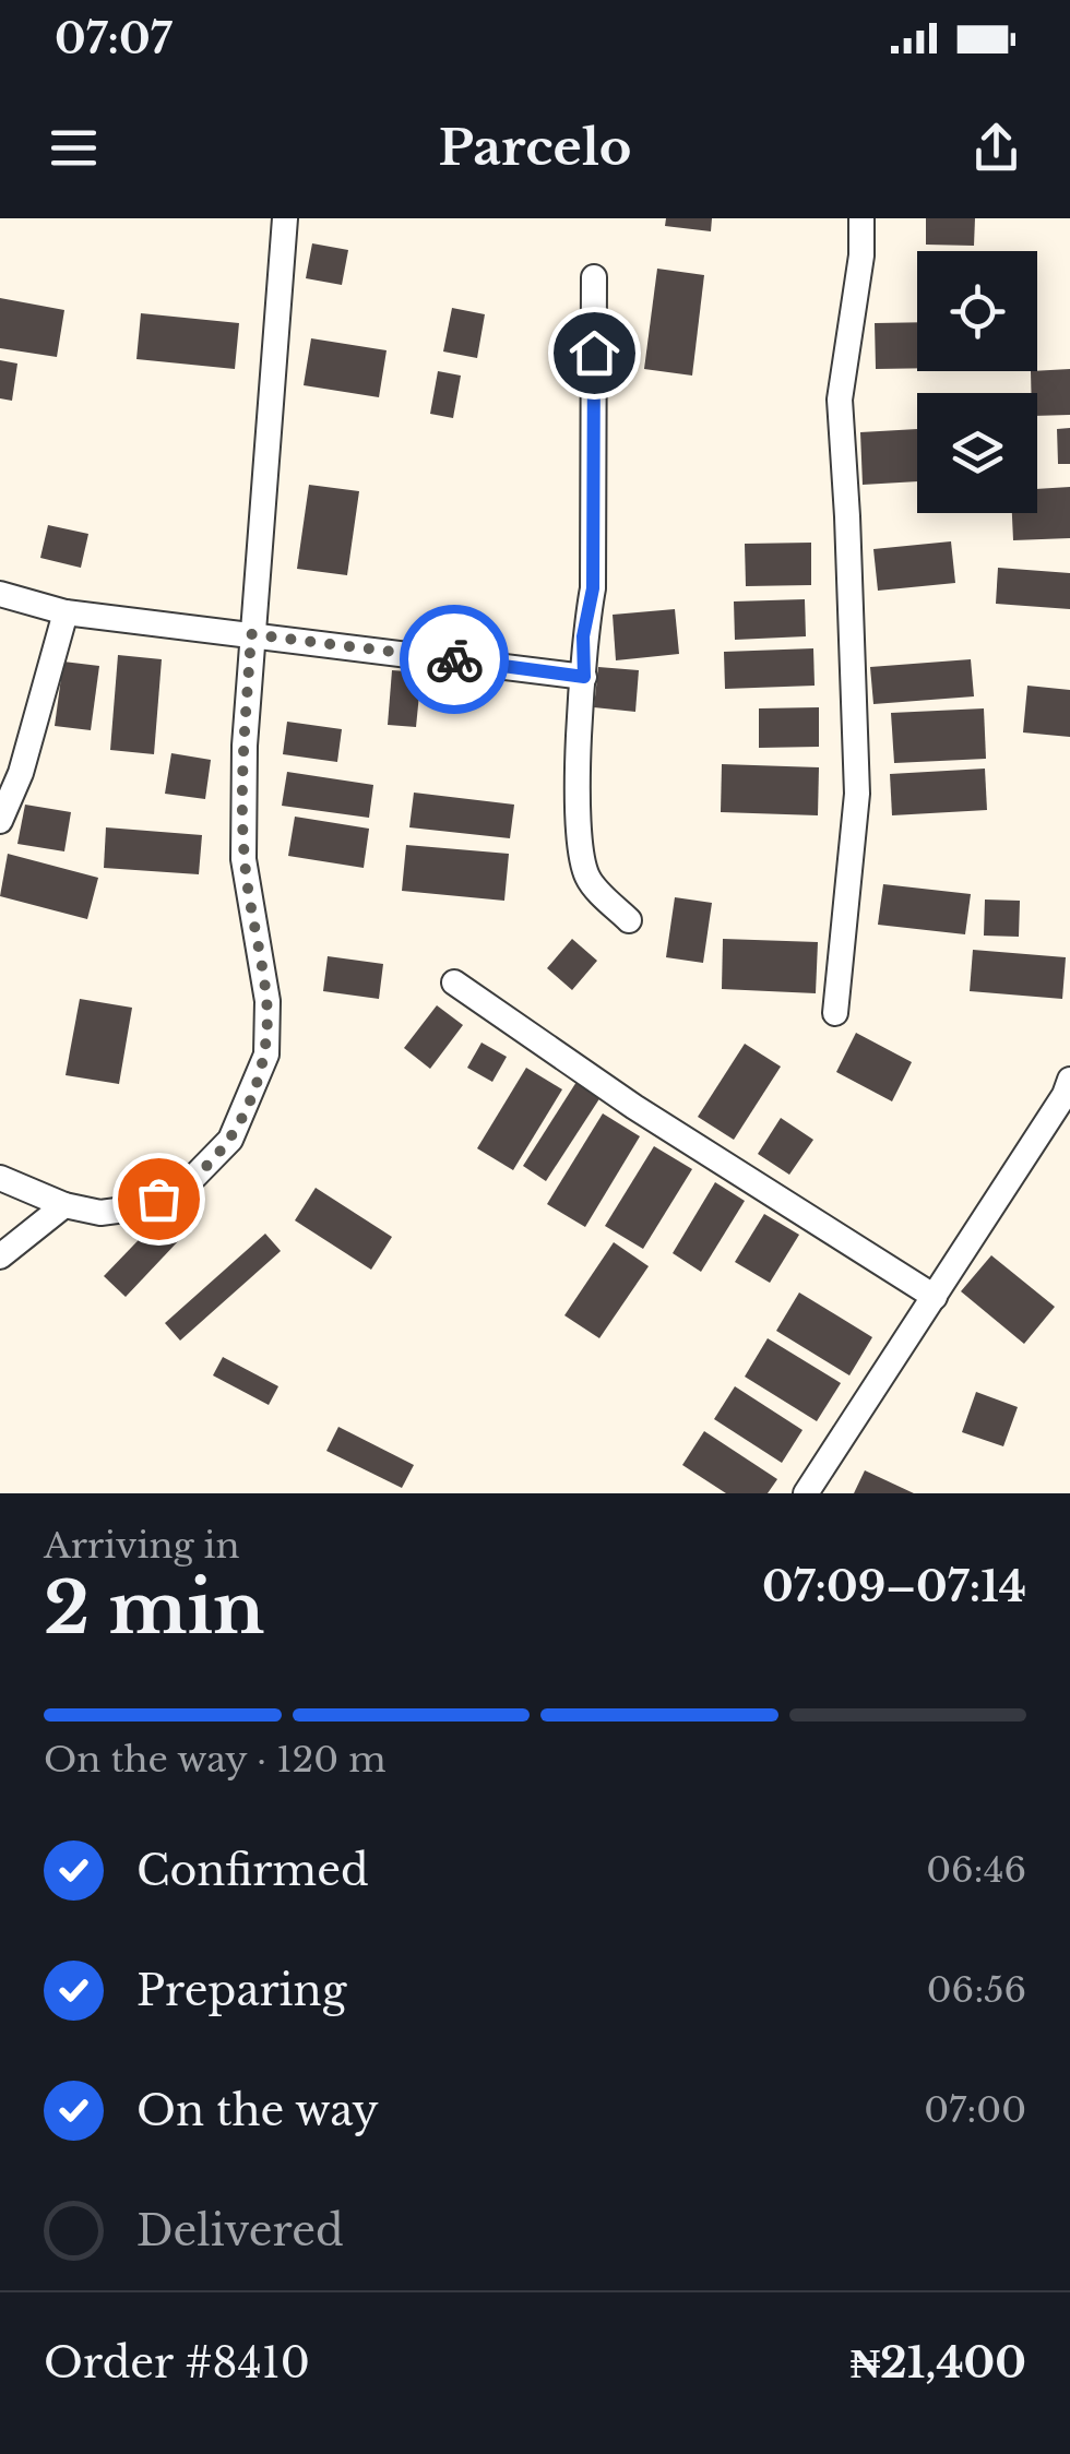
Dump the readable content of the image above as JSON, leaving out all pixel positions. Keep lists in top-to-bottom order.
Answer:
{
  "page": {
    "status": "07:07",
    "header": "Parcelo",
    "heading": ["2 min", "Arriving in", "07:09–07:14"],
    "panel": ["Order #8410", "₦21,400"],
    "bar": "On the way · 120 m",
    "list": [
      ["Confirmed", "06:46"],
      ["Preparing", "06:56"],
      ["On the way", "07:00"],
      "Delivered"
    ]
  }
}
